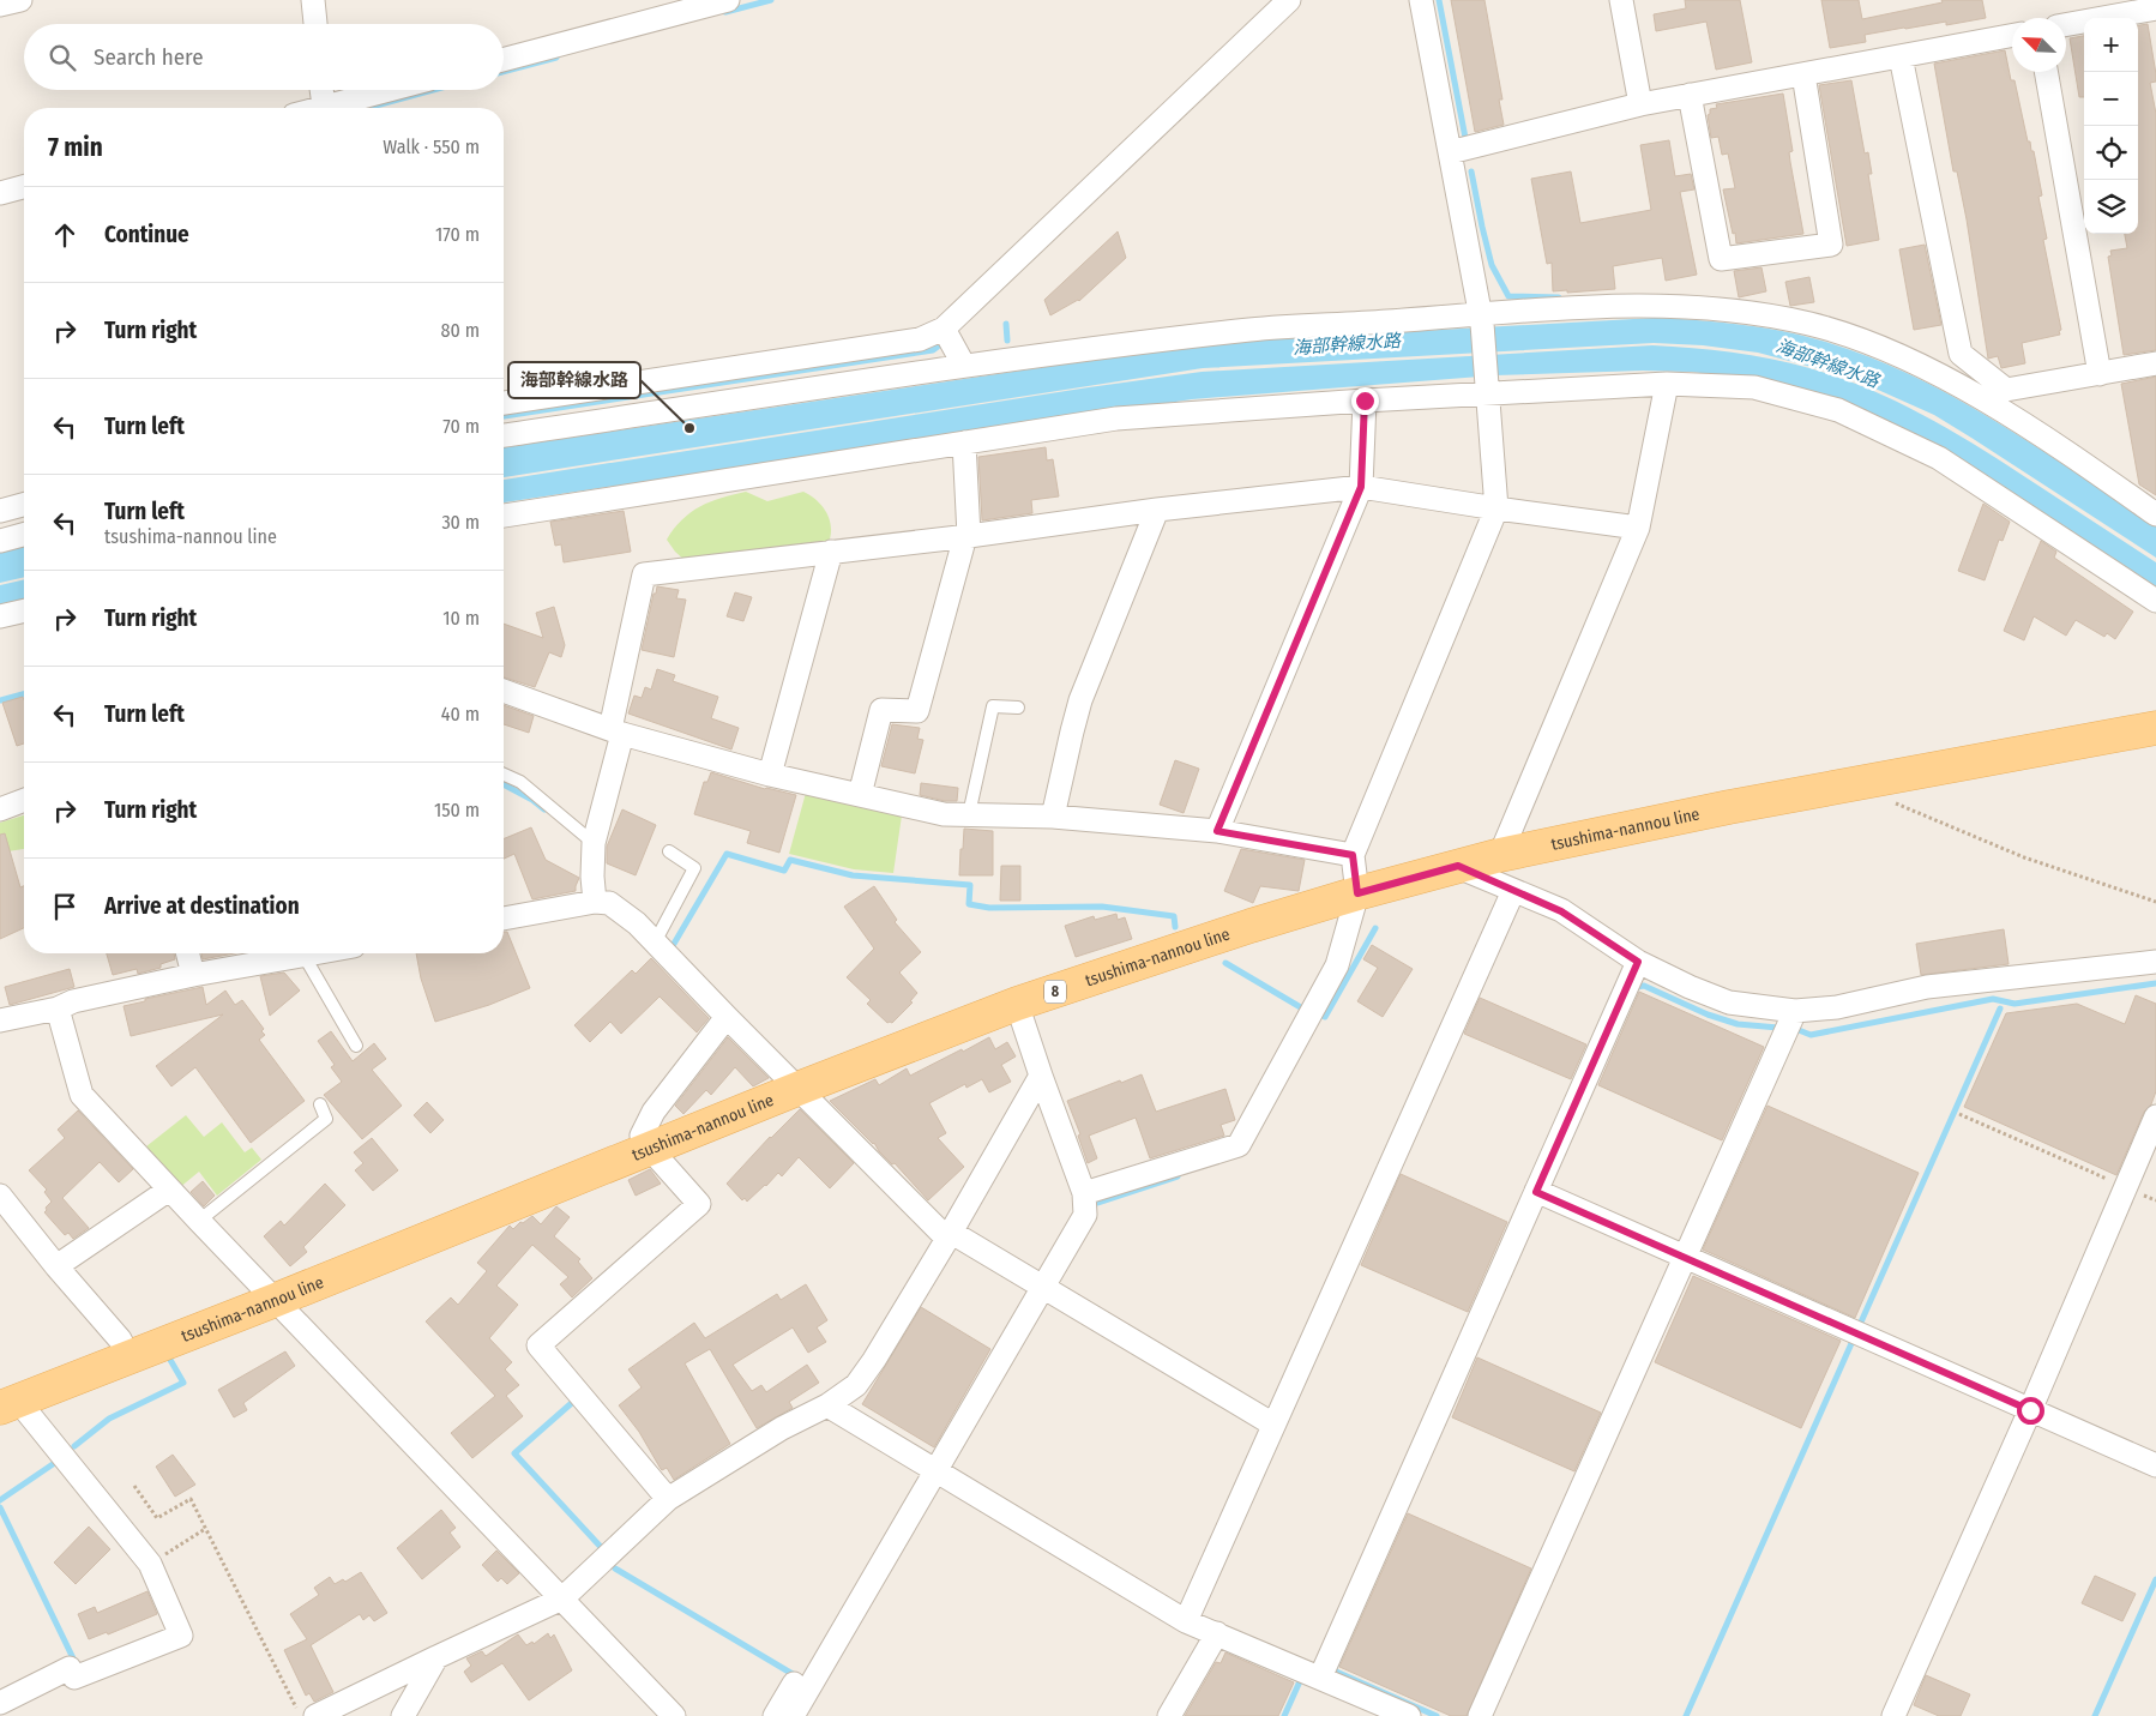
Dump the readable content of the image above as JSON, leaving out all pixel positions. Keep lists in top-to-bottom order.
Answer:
{
  "streets": {
    "main road": ["tsushima-nannou line", "8"]
  },
  "water": ["海部幹線水路"],
  "places": ["海部幹線水路"],
  "north": "top left",
  "page": {
    "map_buttons": ["+", "−"],
    "search": "Search here",
    "heading": ["7 min", "Walk · 550 m"],
    "list": [
      ["Continue", "170 m"],
      ["Turn right", "80 m"],
      ["Turn left", "70 m"],
      ["Turn left", "tsushima-nannou line", "30 m"],
      ["Turn right", "10 m"],
      ["Turn left", "40 m"],
      ["Turn right", "150 m"],
      "Arrive at destination"
    ]
  }
}
